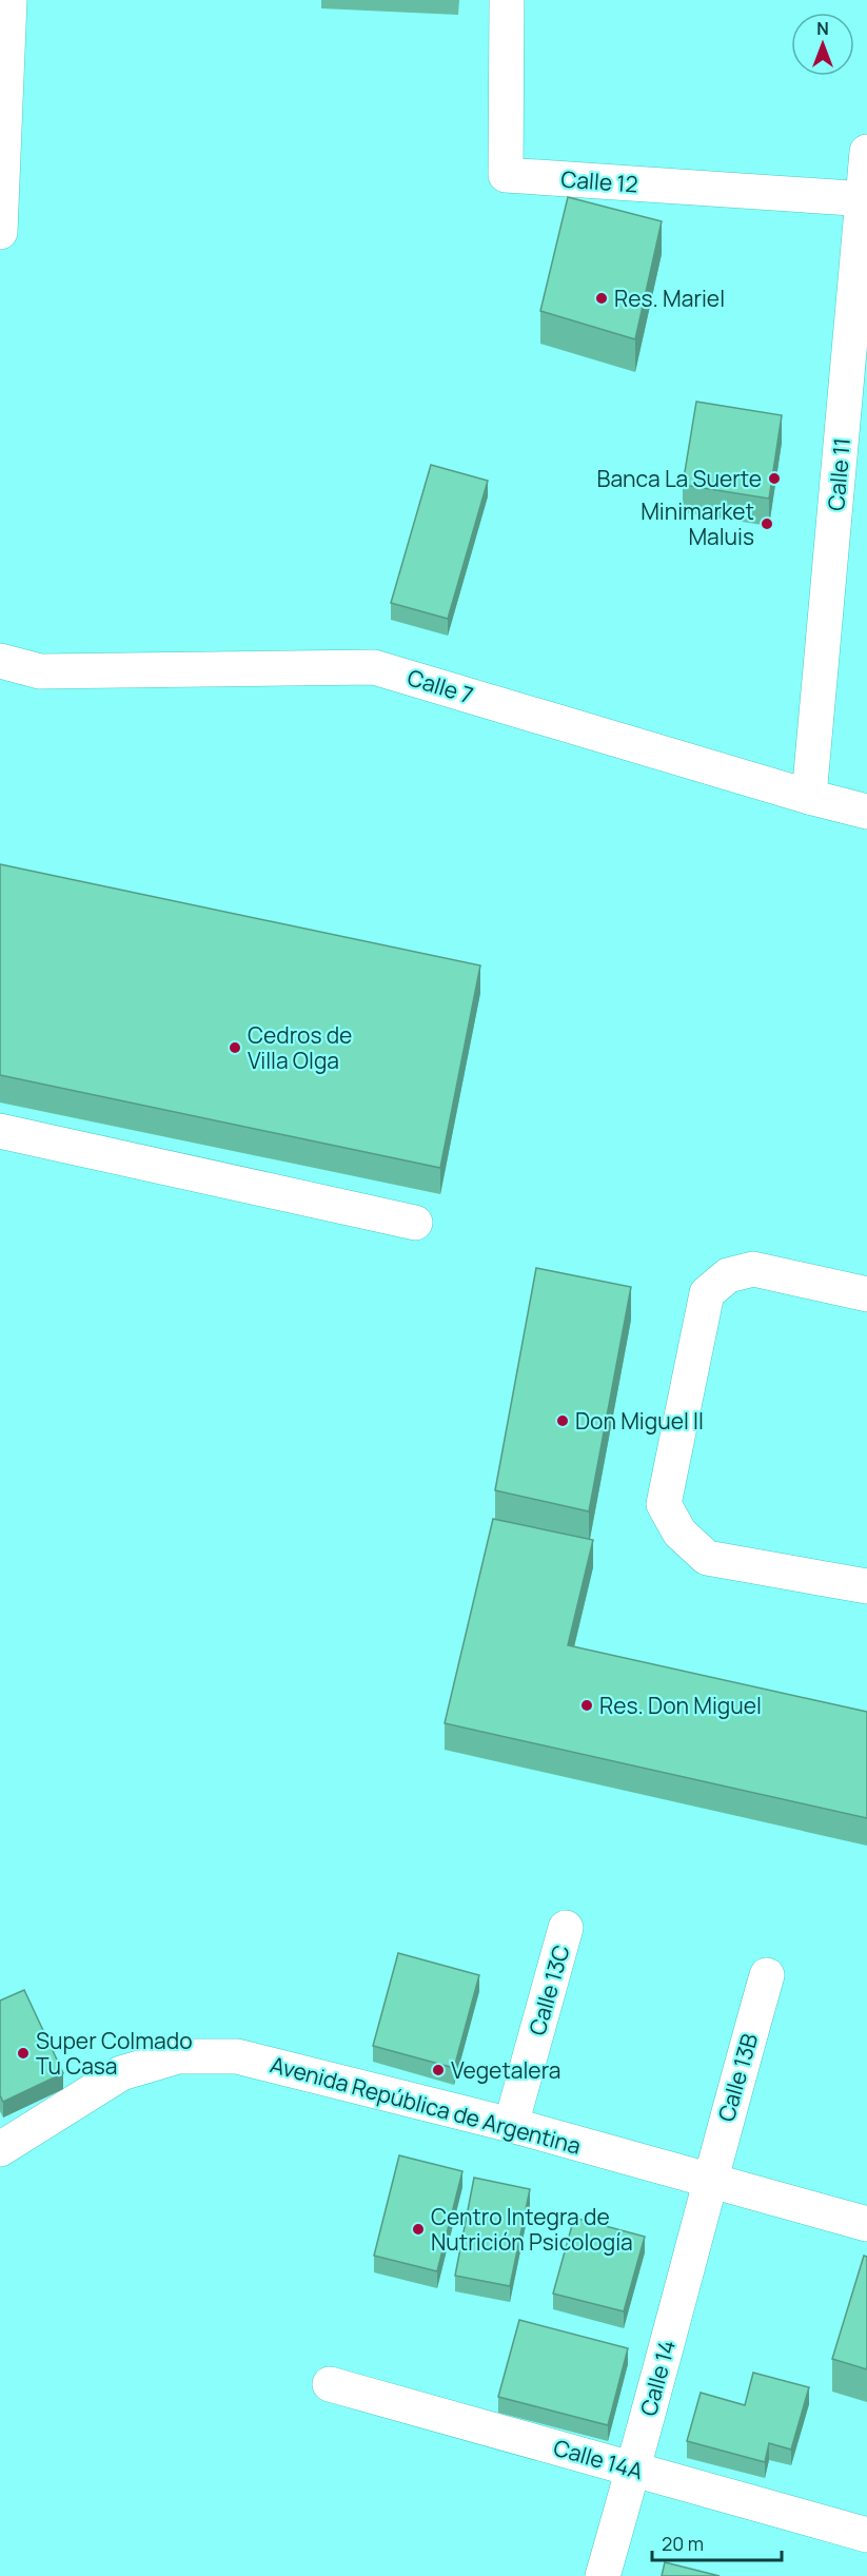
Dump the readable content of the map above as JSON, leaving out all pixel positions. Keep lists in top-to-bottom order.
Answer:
{
  "streets": {
    "street": [
      "Calle 12",
      "Calle 11",
      "Calle 7",
      "Calle 13C",
      "Calle 13B",
      "Avenida República de Argentina",
      "Calle 14",
      "Calle 14A"
    ]
  },
  "crossings": [
    ["Calle 12", "Calle 11"],
    ["Calle 11", "Calle 7"],
    ["Calle 13C", "Avenida República de Argentina"],
    ["Calle 13B", "Avenida República de Argentina"],
    ["Calle 13B", "Calle 14"],
    ["Avenida República de Argentina", "Calle 14"],
    ["Calle 14", "Calle 14A"]
  ],
  "places": [
    "Res. Mariel",
    "Banca La Suerte",
    "Minimarket Maluis",
    "Cedros de Villa Olga",
    "Don Miguel II",
    "Res. Don Miguel",
    "Super Colmado Tu Casa",
    "Vegetalera",
    "Centro Integra de Nutrición Psicología"
  ],
  "scale_bar": "20 m",
  "north": "top"
}
